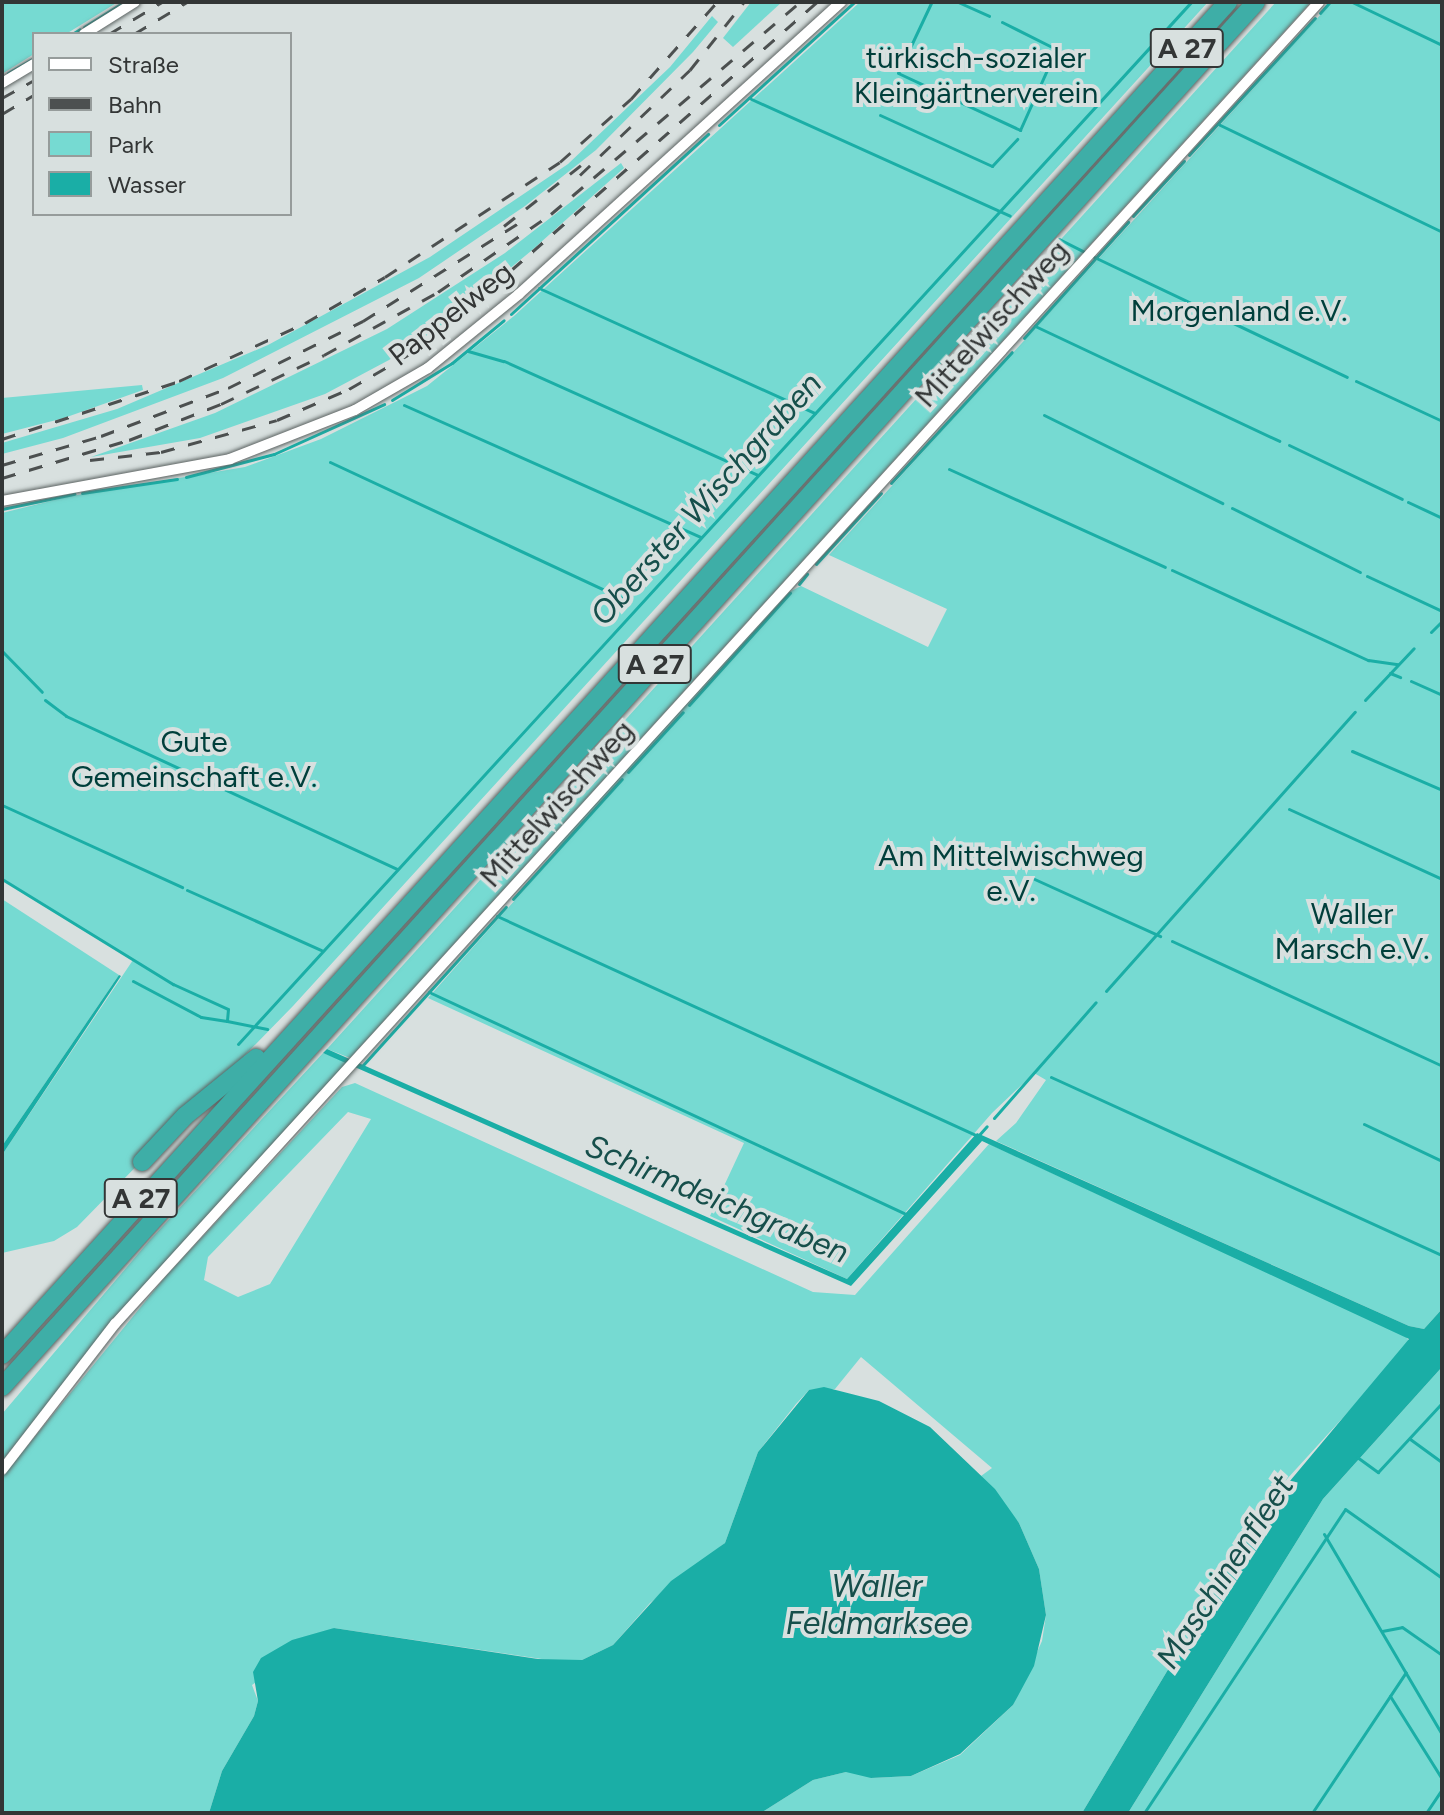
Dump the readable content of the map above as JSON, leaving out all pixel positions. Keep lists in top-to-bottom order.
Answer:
{
  "streets": {
    "highway": ["A 27"],
    "street": ["Pappelweg", "Mittelwischweg"]
  },
  "water": [
    "Oberster Wischgraben",
    "Schirmdeichgraben",
    "Maschinenfleet",
    "Waller Feldmarksee"
  ],
  "parks": [
    "türkisch-sozialer Kleingärtnerverein",
    "Morgenland e.V.",
    "Gute Gemeinschaft e.V.",
    "Am Mittelwischweg e.V.",
    "Waller Marsch e.V."
  ],
  "legend": [
    "Straße",
    "Bahn",
    "Park",
    "Wasser"
  ]
}
